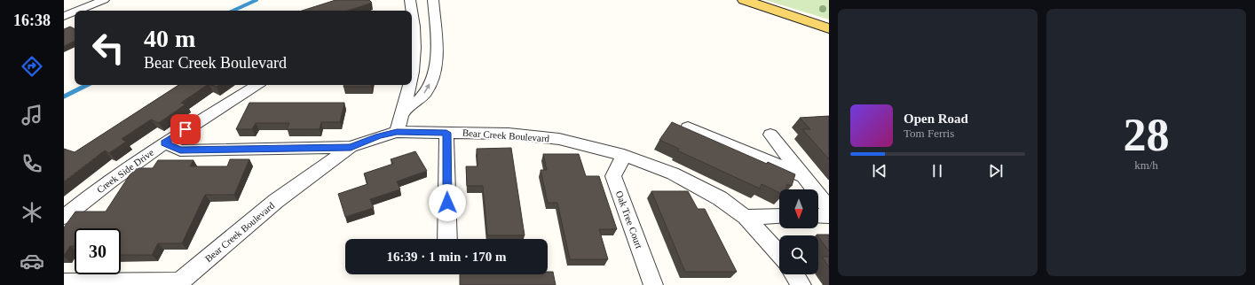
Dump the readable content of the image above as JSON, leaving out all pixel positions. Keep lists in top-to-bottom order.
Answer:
{
  "streets": {
    "street": ["Bear Creek Boulevard", "Creek Side Drive", "Oak Tree Court"]
  },
  "crossings": [
    ["Bear Creek Boulevard", "Oak Tree Court"]
  ],
  "north": "bottom",
  "page": {
    "tabs": "16:38",
    "tile": ["28", "km/h"],
    "turn": ["40 m", "Bear Creek Boulevard"],
    "song": ["Open Road", "Tom Ferris"],
    "limit": "30",
    "trip": "16:39 · 1 min · 170 m"
  }
}
